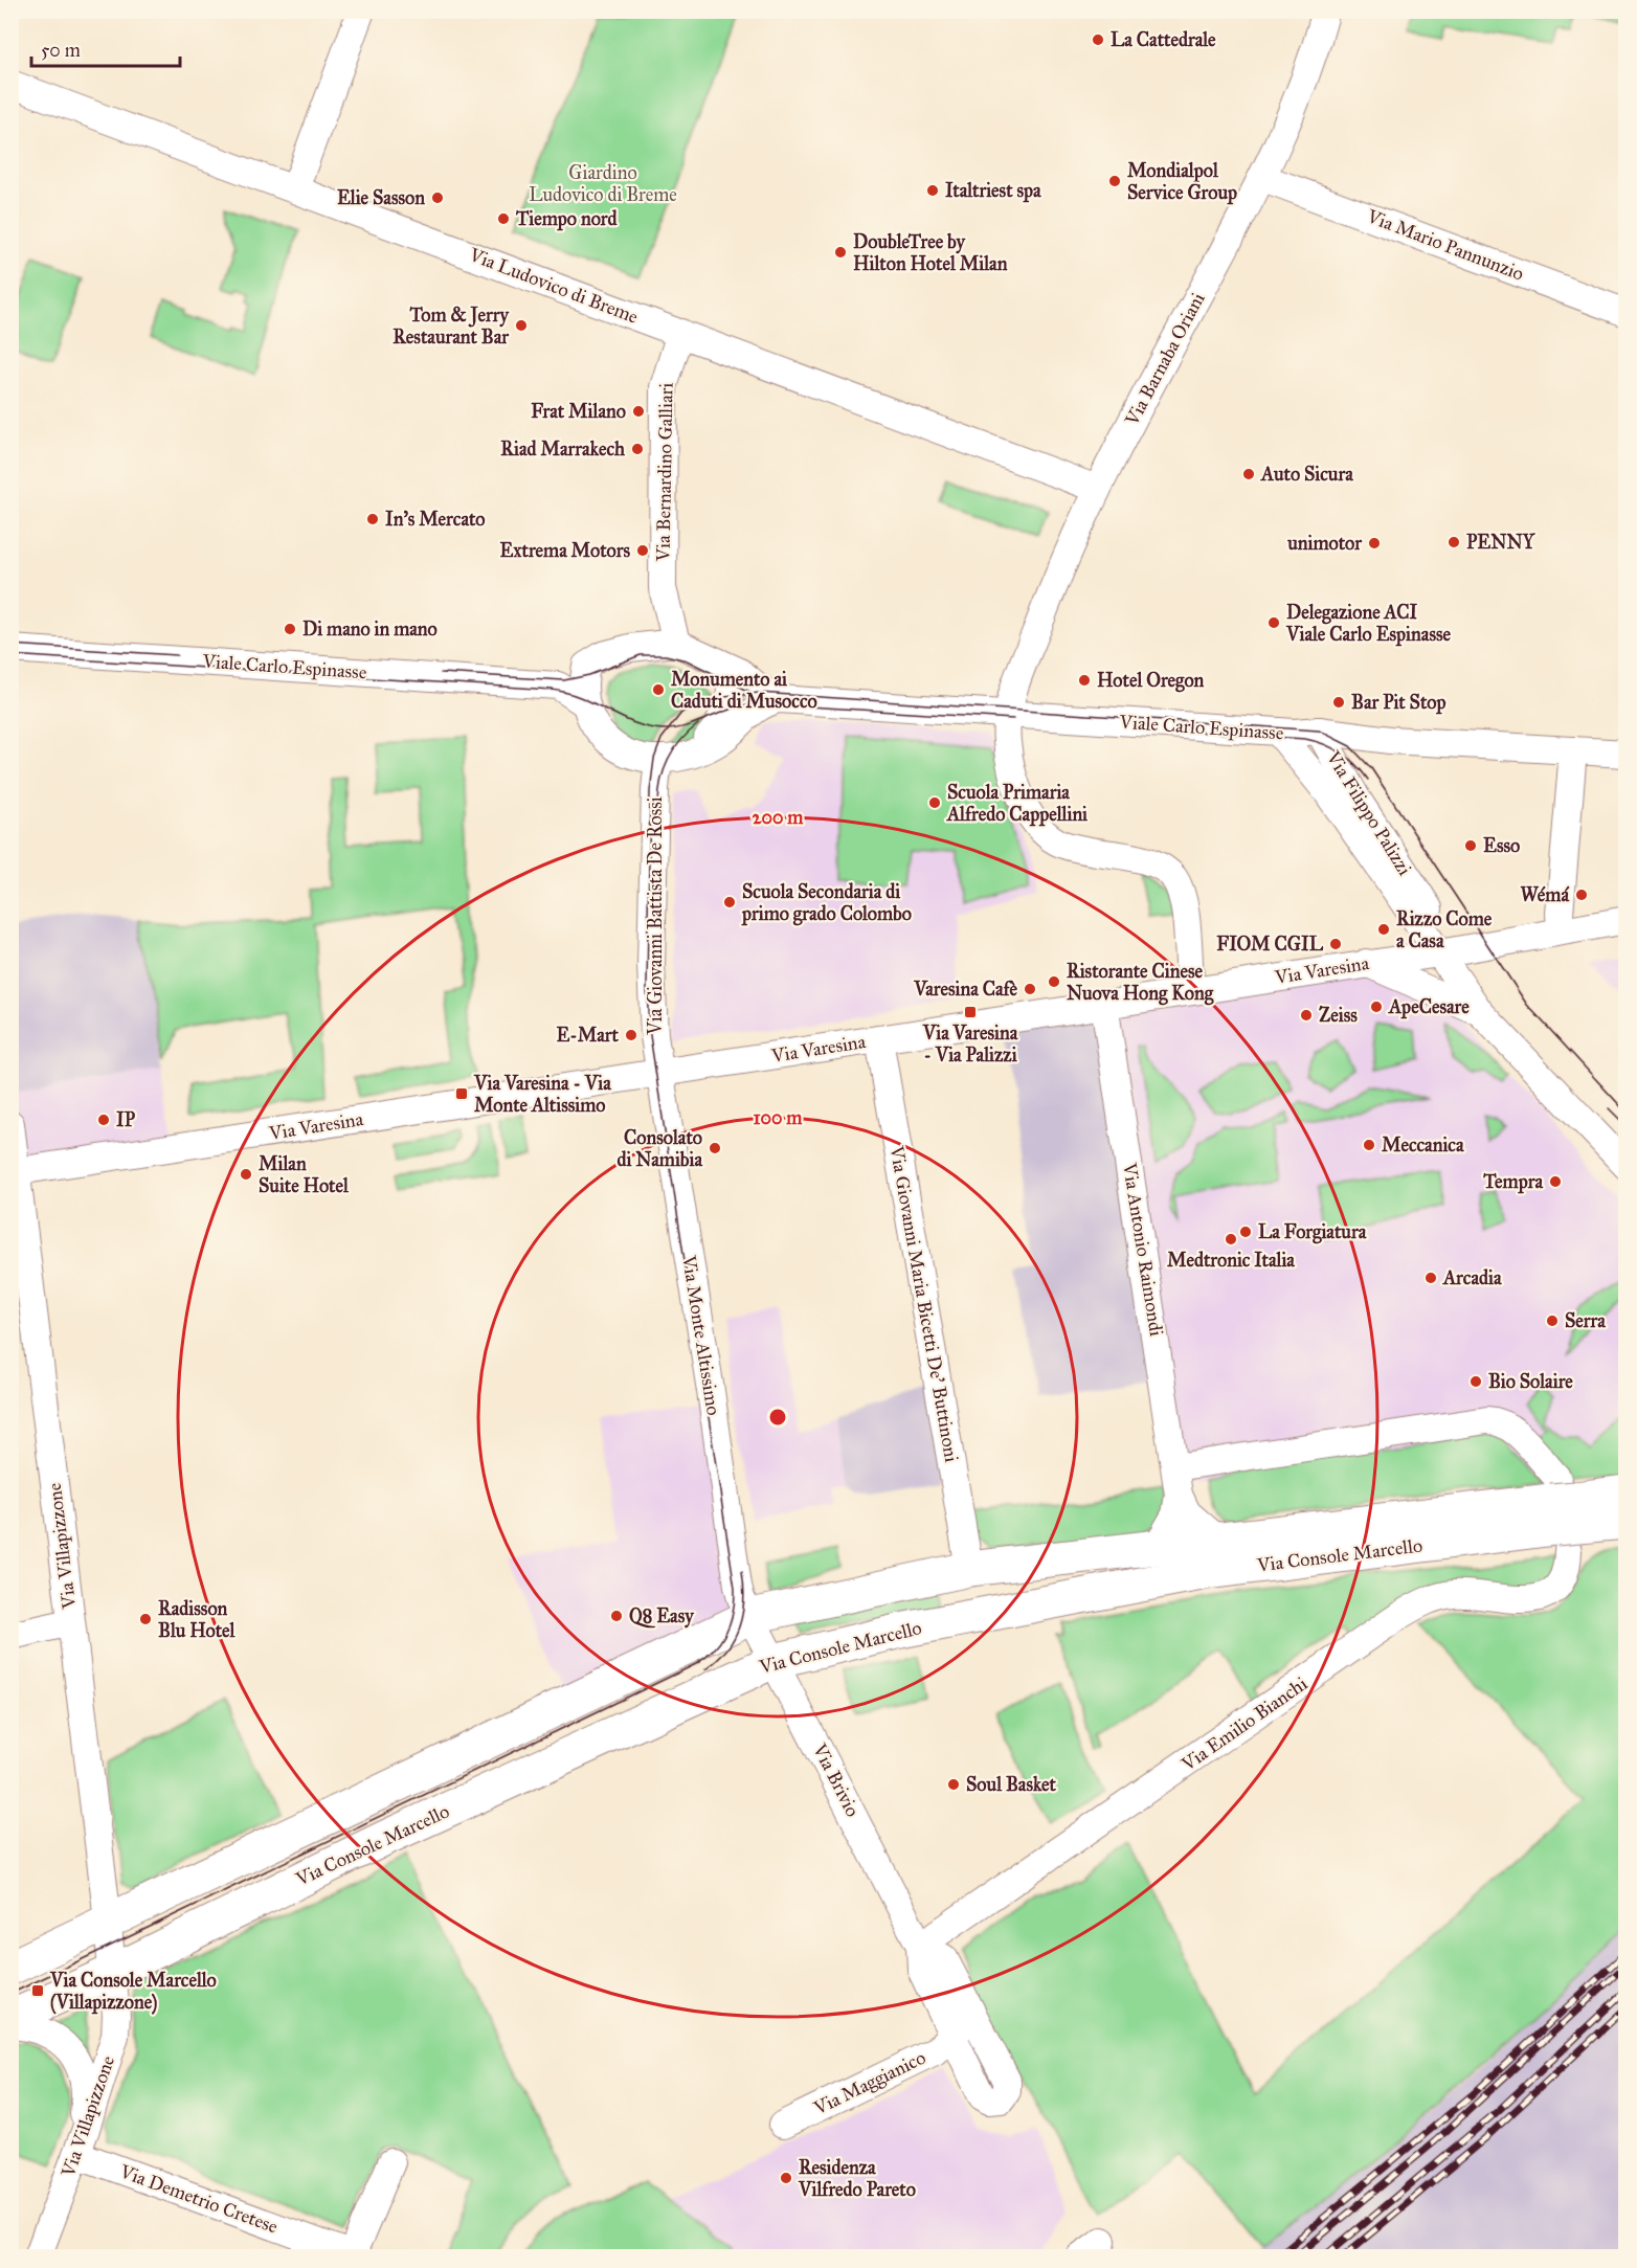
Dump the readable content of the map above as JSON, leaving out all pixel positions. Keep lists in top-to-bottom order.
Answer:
{
  "streets": {
    "main road": ["Via Console Marcello"],
    "street": [
      "Via Mario Pannunzio",
      "Via Ludovico di Breme",
      "Via Barnaba Oriani",
      "Via Bernardino Galliari",
      "Viale Carlo Espinasse",
      "Via Filippo Palizzi",
      "Via Giovanni Battista De Rossi",
      "Via Varesina",
      "Via Antonio Raimondi",
      "Via Giovanni Maria Bicetti De' Buttinoni",
      "Via Monte Altissimo",
      "Via Villapizzone",
      "Via Emilio Bianchi",
      "Via Brivio",
      "Via Maggianico",
      "Via Demetrio Cretese"
    ]
  },
  "crossings": [
    ["Via Mario Pannunzio", "Via Barnaba Oriani"],
    ["Via Ludovico di Breme", "Via Barnaba Oriani"],
    ["Via Ludovico di Breme", "Via Bernardino Galliari"],
    ["Via Barnaba Oriani", "Viale Carlo Espinasse"],
    ["Via Bernardino Galliari", "Viale Carlo Espinasse"],
    ["Via Bernardino Galliari", "Via Giovanni Battista De Rossi"],
    ["Viale Carlo Espinasse", "Via Filippo Palizzi"],
    ["Viale Carlo Espinasse", "Via Giovanni Battista De Rossi"],
    ["Via Filippo Palizzi", "Via Varesina"],
    ["Via Giovanni Battista De Rossi", "Via Varesina"],
    ["Via Giovanni Battista De Rossi", "Via Monte Altissimo"],
    ["Via Varesina", "Via Antonio Raimondi"],
    ["Via Varesina", "Via Giovanni Maria Bicetti De' Buttinoni"],
    ["Via Varesina", "Via Monte Altissimo"],
    ["Via Varesina", "Via Villapizzone"],
    ["Via Antonio Raimondi", "Via Console Marcello"],
    ["Via Giovanni Maria Bicetti De' Buttinoni", "Via Console Marcello"],
    ["Via Monte Altissimo", "Via Console Marcello"],
    ["Via Monte Altissimo", "Via Brivio"],
    ["Via Villapizzone", "Via Console Marcello"],
    ["Via Villapizzone", "Via Demetrio Cretese"],
    ["Via Console Marcello", "Via Emilio Bianchi"],
    ["Via Console Marcello", "Via Brivio"],
    ["Via Emilio Bianchi", "Via Brivio"],
    ["Via Brivio", "Via Maggianico"]
  ],
  "parks": ["Giardino Ludovico di Breme"],
  "places": {
    "other": [
      "La Cattedrale",
      "Mondialpol Service Group",
      "Italtriest spa",
      "Elie Sasson",
      "Tiempo nord",
      "DoubleTree by Hilton Hotel Milan",
      "Tom & Jerry Restaurant Bar",
      "Frat Milano",
      "Riad Marrakech",
      "Auto Sicura",
      "In's Mercato",
      "PENNY",
      "unimotor",
      "Extrema Motors",
      "Delegazione ACI Viale Carlo Espinasse",
      "Di mano in mano",
      "Hotel Oregon",
      "Monumento ai Caduti di Musocco",
      "Bar Pit Stop",
      "Scuola Primaria Alfredo Cappellini",
      "Esso",
      "Wémá",
      "Scuola Secondaria di primo grado Colombo",
      "Rizzo Come a Casa",
      "FIOM CGIL",
      "Ristorante Cinese Nuova Hong Kong",
      "Varesina Cafè",
      "ApeCesare",
      "Zeiss",
      "E-Mart",
      "IP",
      "Meccanica",
      "Consolato di Namibia",
      "Milan Suite Hotel",
      "Tempra",
      "La Forgiatura",
      "Medtronic Italia",
      "Arcadia",
      "Serra",
      "Bio Solaire",
      "Q8 Easy",
      "Radisson Blu Hotel",
      "Soul Basket",
      "Residenza Vilfredo Pareto"
    ],
    "transit": ["Via Varesina - Via Palizzi", "Via Varesina - Via Monte Altissimo", "Via Console Marcello (Villapizzone)"]
  },
  "scale_bar": "50 m",
  "rings": ["200 m", "100 m"]
}
